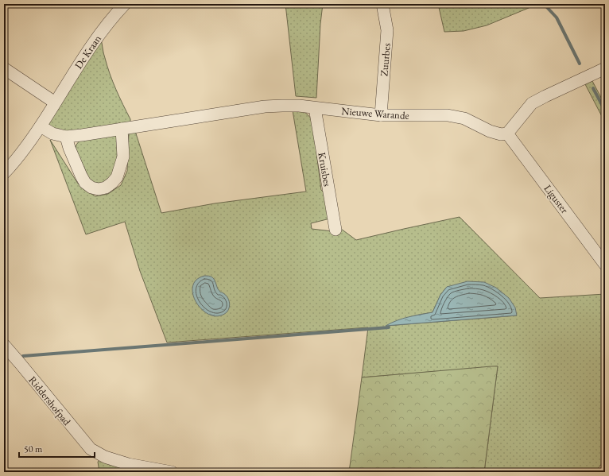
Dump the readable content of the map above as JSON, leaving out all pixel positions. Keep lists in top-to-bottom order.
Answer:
{
  "streets": {
    "street": [
      "De Kraan",
      "Zuurbes",
      "Nieuwe Warande",
      "Kruisbes",
      "Liguster",
      "Riddershofpad"
    ]
  },
  "crossings": [
    ["De Kraan", "Nieuwe Warande"],
    ["Zuurbes", "Nieuwe Warande"],
    ["Nieuwe Warande", "Kruisbes"],
    ["Nieuwe Warande", "Liguster"]
  ],
  "scale_bar": "50 m"
}
